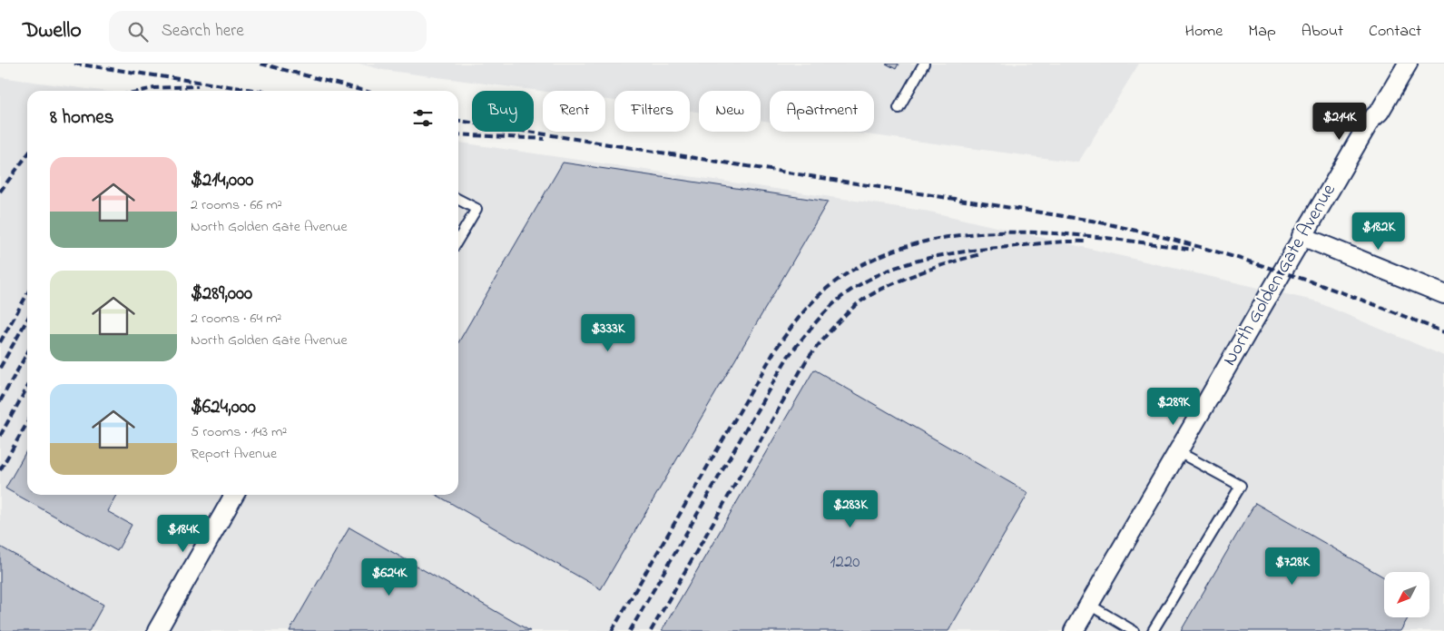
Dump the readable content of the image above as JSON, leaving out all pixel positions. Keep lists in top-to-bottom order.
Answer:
{
  "streets": {
    "street": ["North Golden Gate Avenue"]
  },
  "house_numbers": ["1220"],
  "north": "bottom left",
  "page": {
    "header": "Dwello",
    "search": "Search here",
    "nav": [
      "Home",
      "Map",
      "About",
      "Contact"
    ],
    "chip": [
      "Buy",
      "Rent",
      "Filters",
      "New",
      "Apartment"
    ],
    "heading": "8 homes",
    "price": [
      "$214K",
      "$182K",
      "$333K",
      "$289K",
      "$283K",
      "$184K",
      "$728K",
      "$624K"
    ],
    "list": [
      {
        "name": "$214,000",
        "note": "2 rooms · 66 m² · North Golden Gate Avenue"
      },
      {
        "name": "$289,000",
        "note": "2 rooms · 64 m² · North Golden Gate Avenue"
      },
      {
        "name": "$624,000",
        "note": "5 rooms · 143 m² · Report Avenue"
      }
    ]
  }
}
